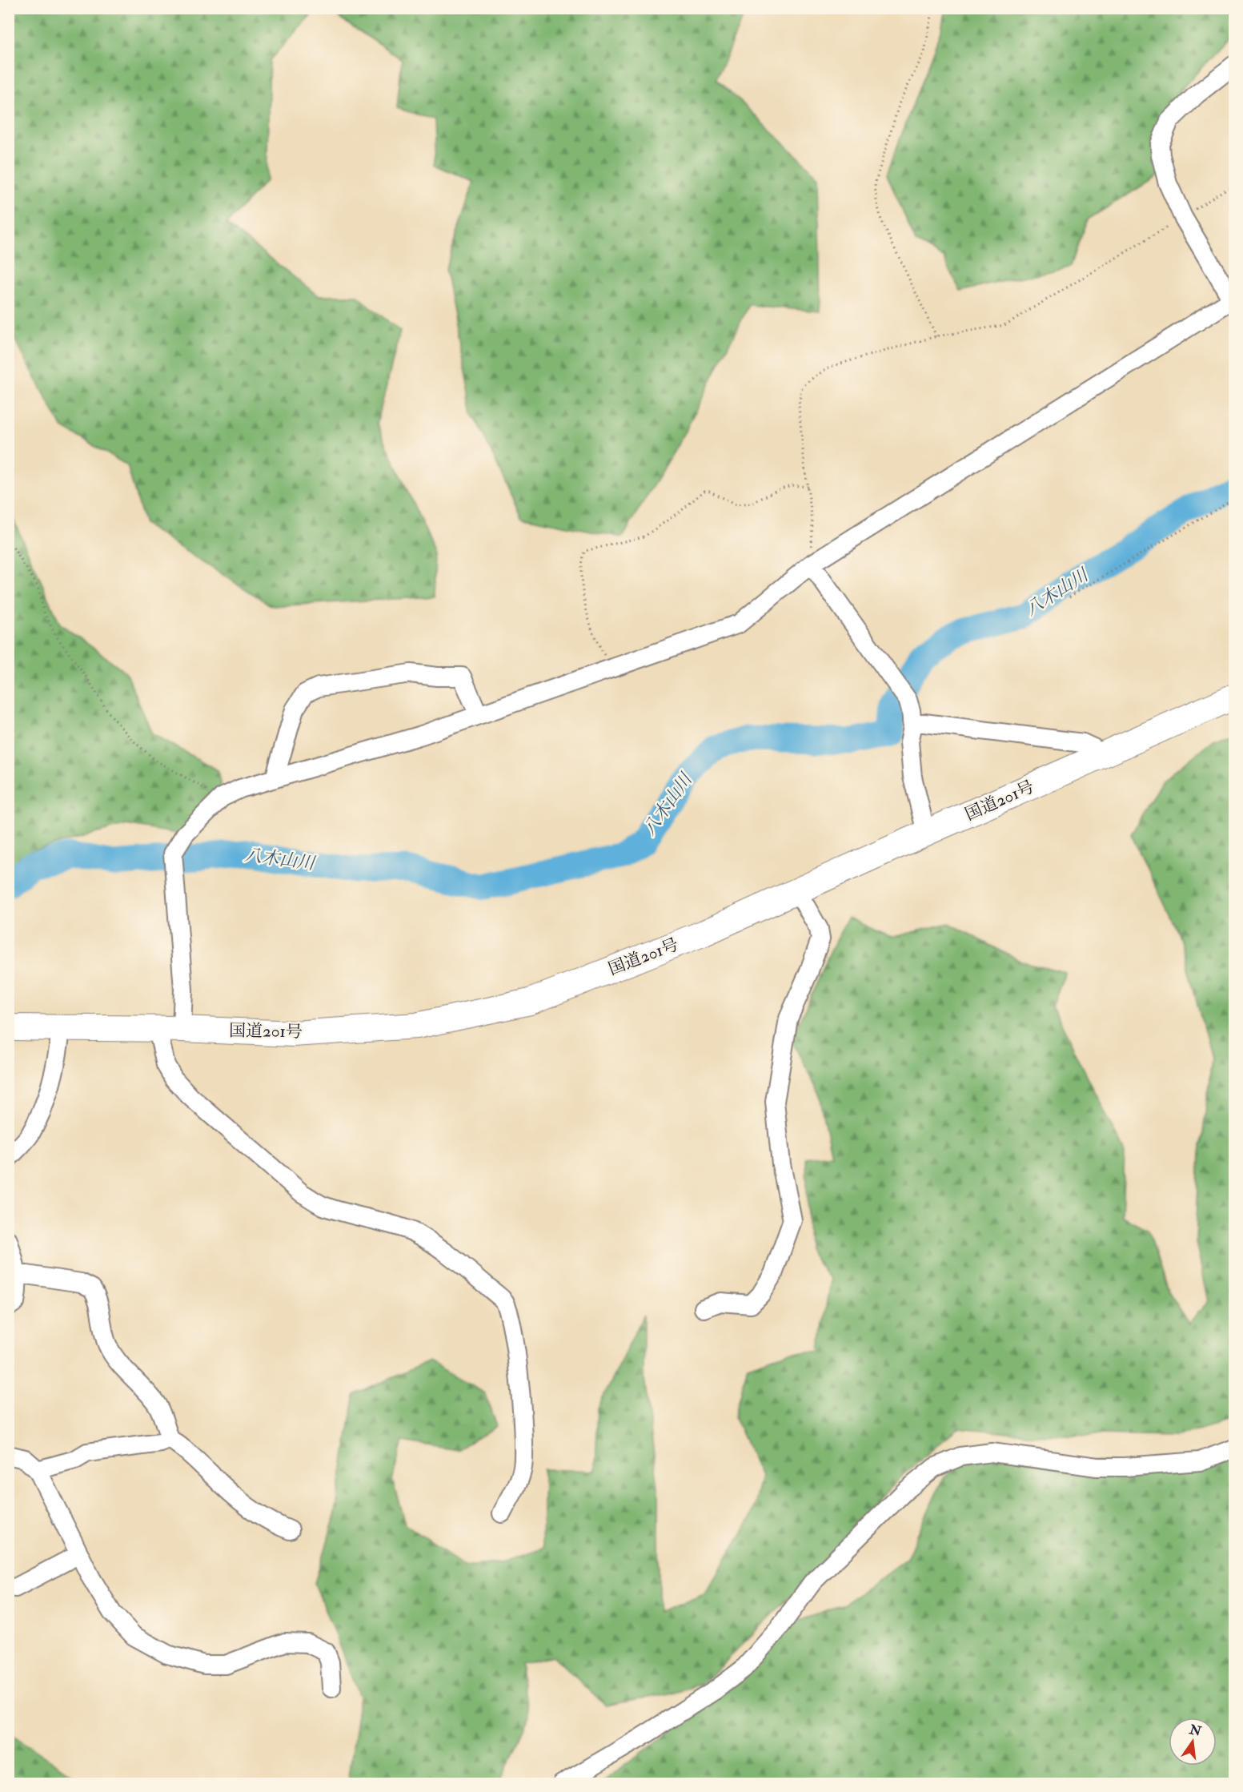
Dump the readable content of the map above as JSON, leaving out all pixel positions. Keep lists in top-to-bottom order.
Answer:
{
  "streets": {
    "highway": ["国道201号"]
  },
  "water": ["八木山川"],
  "north": "top"
}
